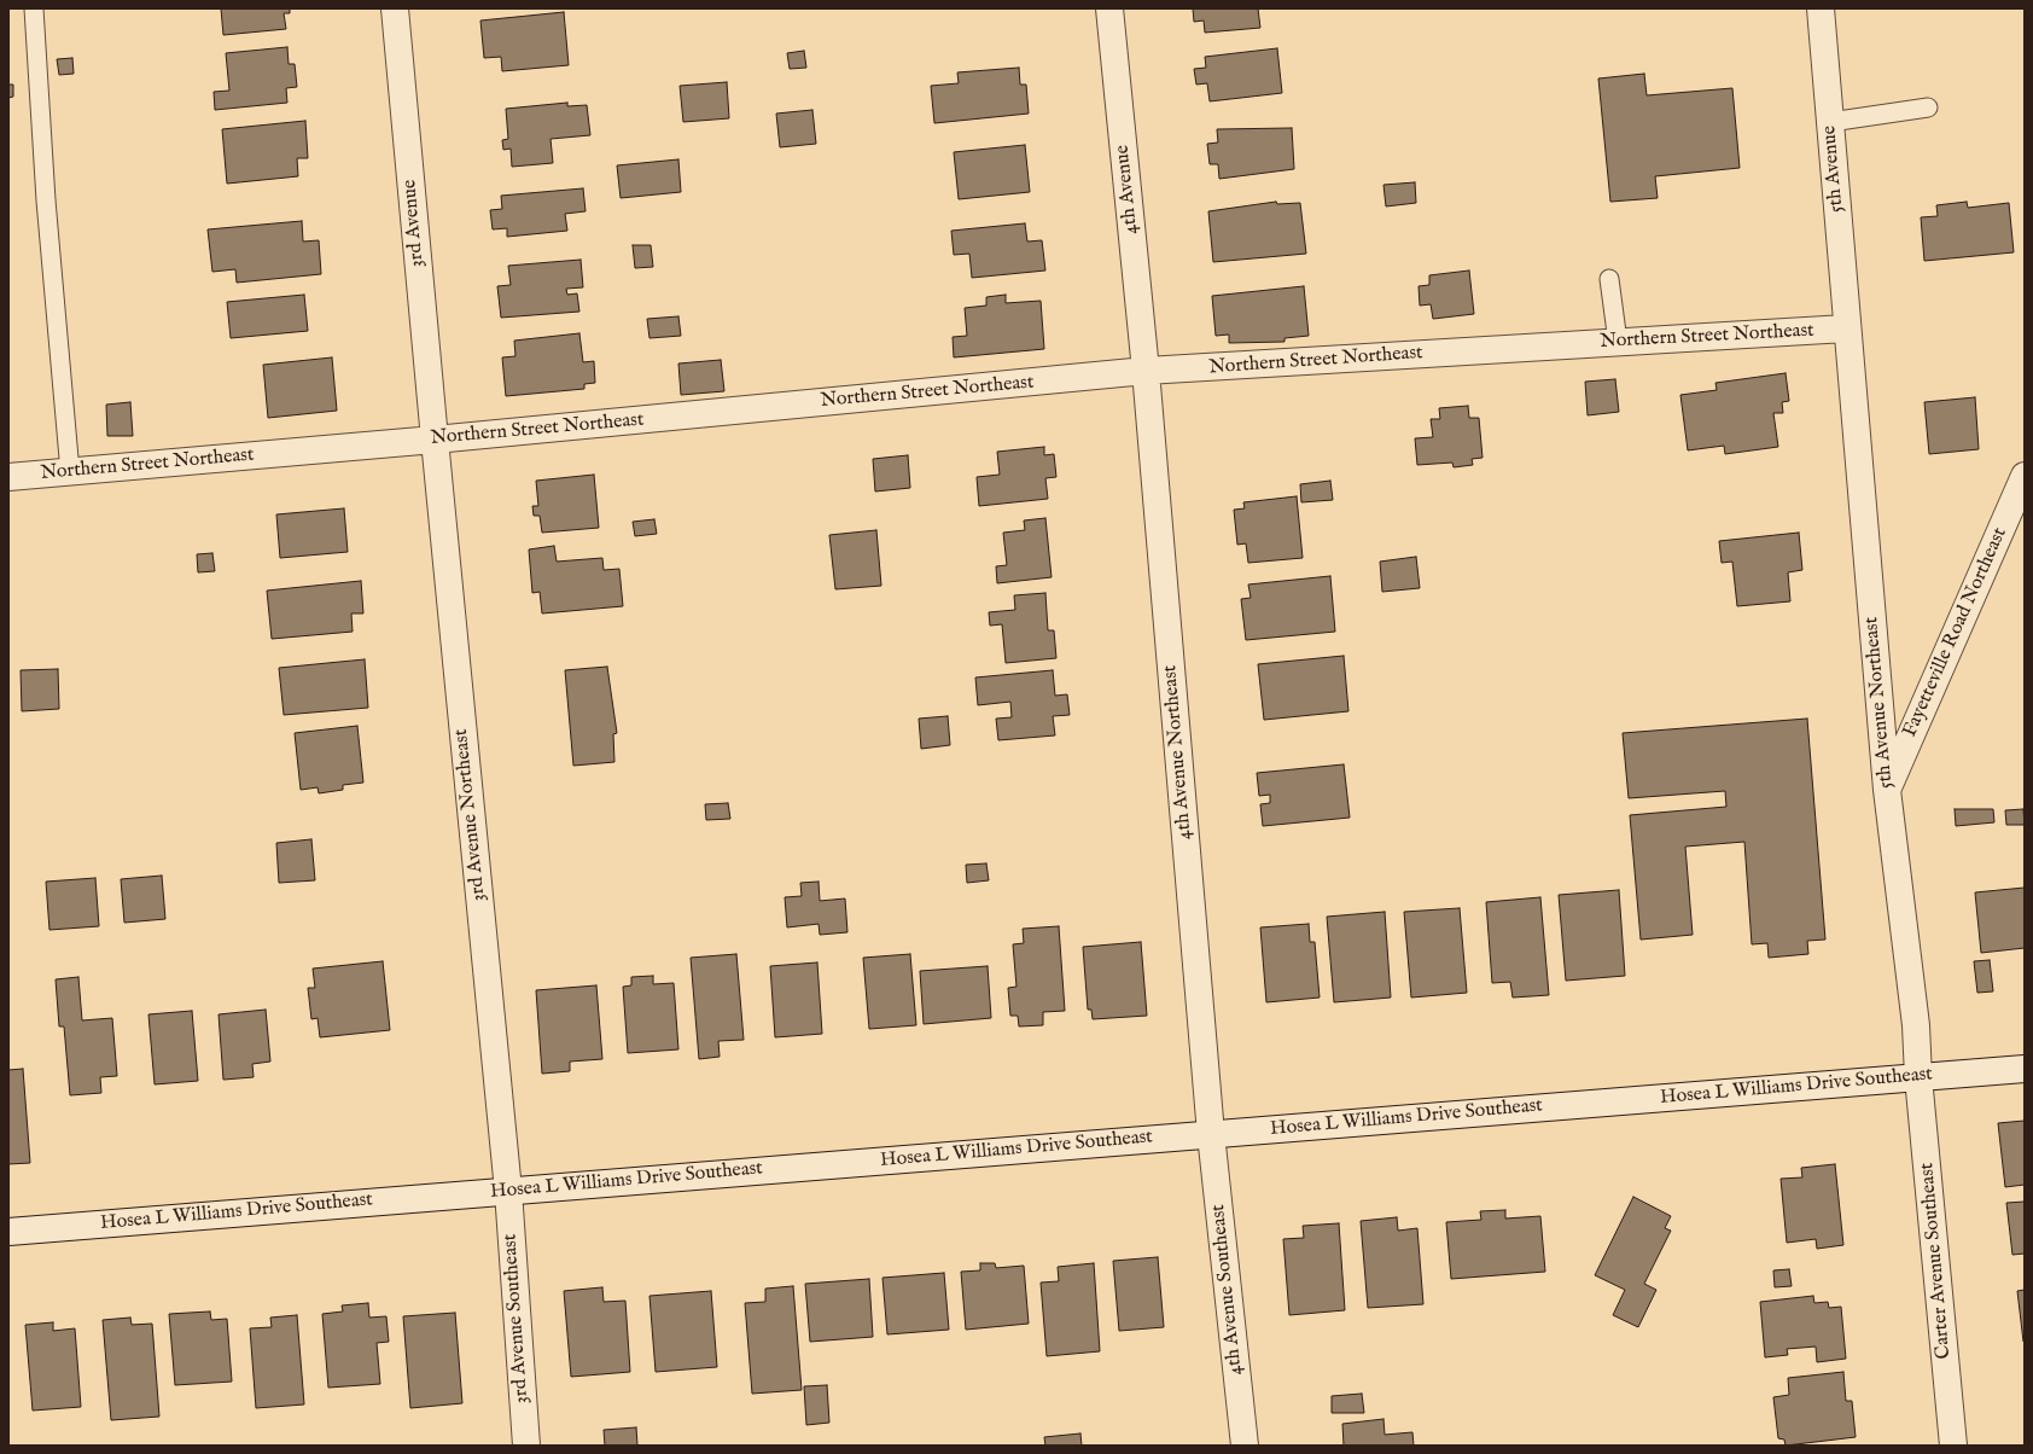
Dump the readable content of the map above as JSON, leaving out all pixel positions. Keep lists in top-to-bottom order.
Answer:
{
  "streets": {
    "street": [
      "5th Avenue",
      "4th Avenue",
      "3rd Avenue",
      "Northern Street Northeast",
      "Fayetteville Road Northeast",
      "5th Avenue Northeast",
      "4th Avenue Northeast",
      "3rd Avenue Northeast",
      "Hosea L Williams Drive Southeast",
      "Carter Avenue Southeast",
      "4th Avenue Southeast",
      "3rd Avenue Southeast"
    ]
  },
  "crossings": [
    ["5th Avenue", "Northern Street Northeast"],
    ["5th Avenue", "5th Avenue Northeast"],
    ["4th Avenue", "Northern Street Northeast"],
    ["4th Avenue", "4th Avenue Northeast"],
    ["3rd Avenue", "Northern Street Northeast"],
    ["3rd Avenue", "3rd Avenue Northeast"],
    ["Northern Street Northeast", "5th Avenue Northeast"],
    ["Northern Street Northeast", "4th Avenue Northeast"],
    ["Northern Street Northeast", "3rd Avenue Northeast"],
    ["Fayetteville Road Northeast", "5th Avenue Northeast"],
    ["5th Avenue Northeast", "Hosea L Williams Drive Southeast"],
    ["5th Avenue Northeast", "Carter Avenue Southeast"],
    ["4th Avenue Northeast", "Hosea L Williams Drive Southeast"],
    ["4th Avenue Northeast", "4th Avenue Southeast"],
    ["3rd Avenue Northeast", "Hosea L Williams Drive Southeast"],
    ["3rd Avenue Northeast", "3rd Avenue Southeast"],
    ["Hosea L Williams Drive Southeast", "Carter Avenue Southeast"],
    ["Hosea L Williams Drive Southeast", "4th Avenue Southeast"],
    ["Hosea L Williams Drive Southeast", "3rd Avenue Southeast"]
  ]
}
